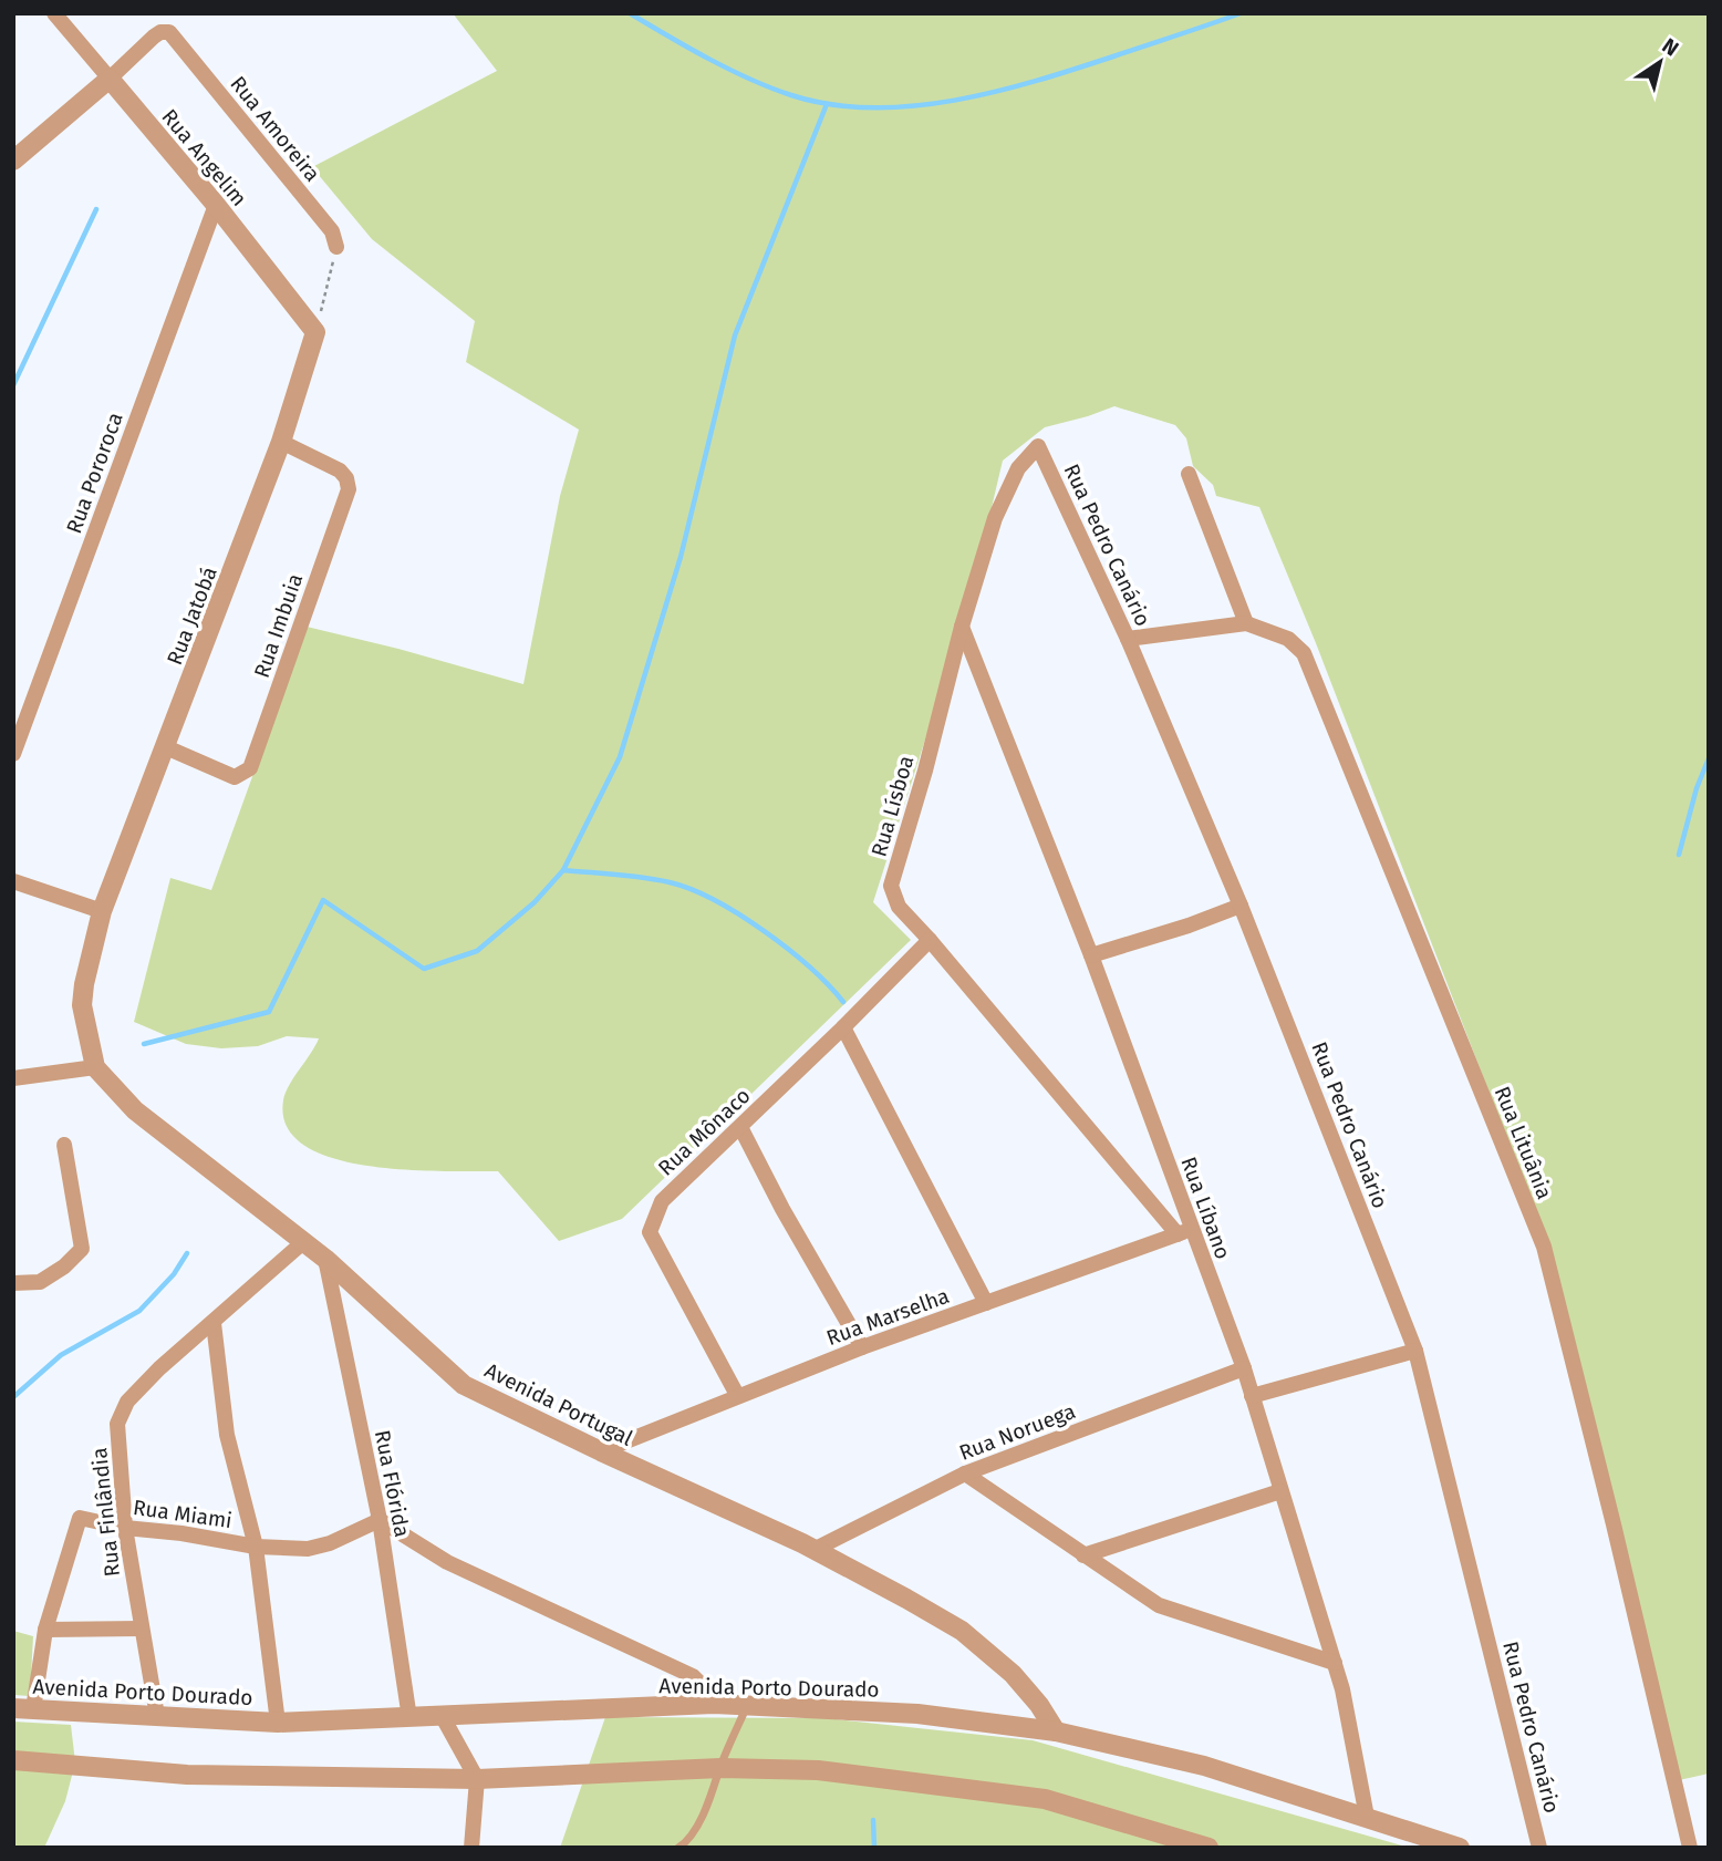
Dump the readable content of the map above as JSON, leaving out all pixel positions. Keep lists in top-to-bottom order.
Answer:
{
  "streets": {
    "street": [
      "Rua Amoreira",
      "Rua Angelim",
      "Rua Pororoca",
      "Rua Pedro Canário",
      "Rua Jatobá",
      "Rua Imbuia",
      "Rua Lísboa",
      "Rua Mônaco",
      "Rua Lituânia",
      "Rua Líbano",
      "Rua Marselha",
      "Avenida Portugal",
      "Rua Noruega",
      "Rua Flórida",
      "Rua Finlândia",
      "Rua Miami",
      "Avenida Porto Dourado"
    ]
  },
  "crossings": [
    ["Rua Amoreira", "Rua Angelim"],
    ["Rua Angelim", "Rua Pororoca"],
    ["Rua Angelim", "Rua Jatobá"],
    ["Rua Pedro Canário", "Rua Lísboa"],
    ["Rua Pedro Canário", "Rua Lituânia"],
    ["Rua Jatobá", "Rua Imbuia"],
    ["Rua Lísboa", "Rua Mônaco"],
    ["Rua Lísboa", "Rua Líbano"],
    ["Rua Lísboa", "Rua Marselha"],
    ["Rua Mônaco", "Rua Marselha"],
    ["Rua Líbano", "Rua Marselha"],
    ["Rua Líbano", "Rua Noruega"],
    ["Rua Líbano", "Avenida Porto Dourado"],
    ["Rua Marselha", "Avenida Portugal"],
    ["Avenida Portugal", "Rua Noruega"],
    ["Avenida Portugal", "Rua Flórida"],
    ["Avenida Portugal", "Rua Finlândia"],
    ["Avenida Portugal", "Avenida Porto Dourado"],
    ["Rua Flórida", "Rua Miami"],
    ["Rua Flórida", "Avenida Porto Dourado"],
    ["Rua Finlândia", "Rua Miami"],
    ["Rua Finlândia", "Avenida Porto Dourado"],
    ["Rua Miami", "Avenida Porto Dourado"]
  ],
  "north": "top right"
}
